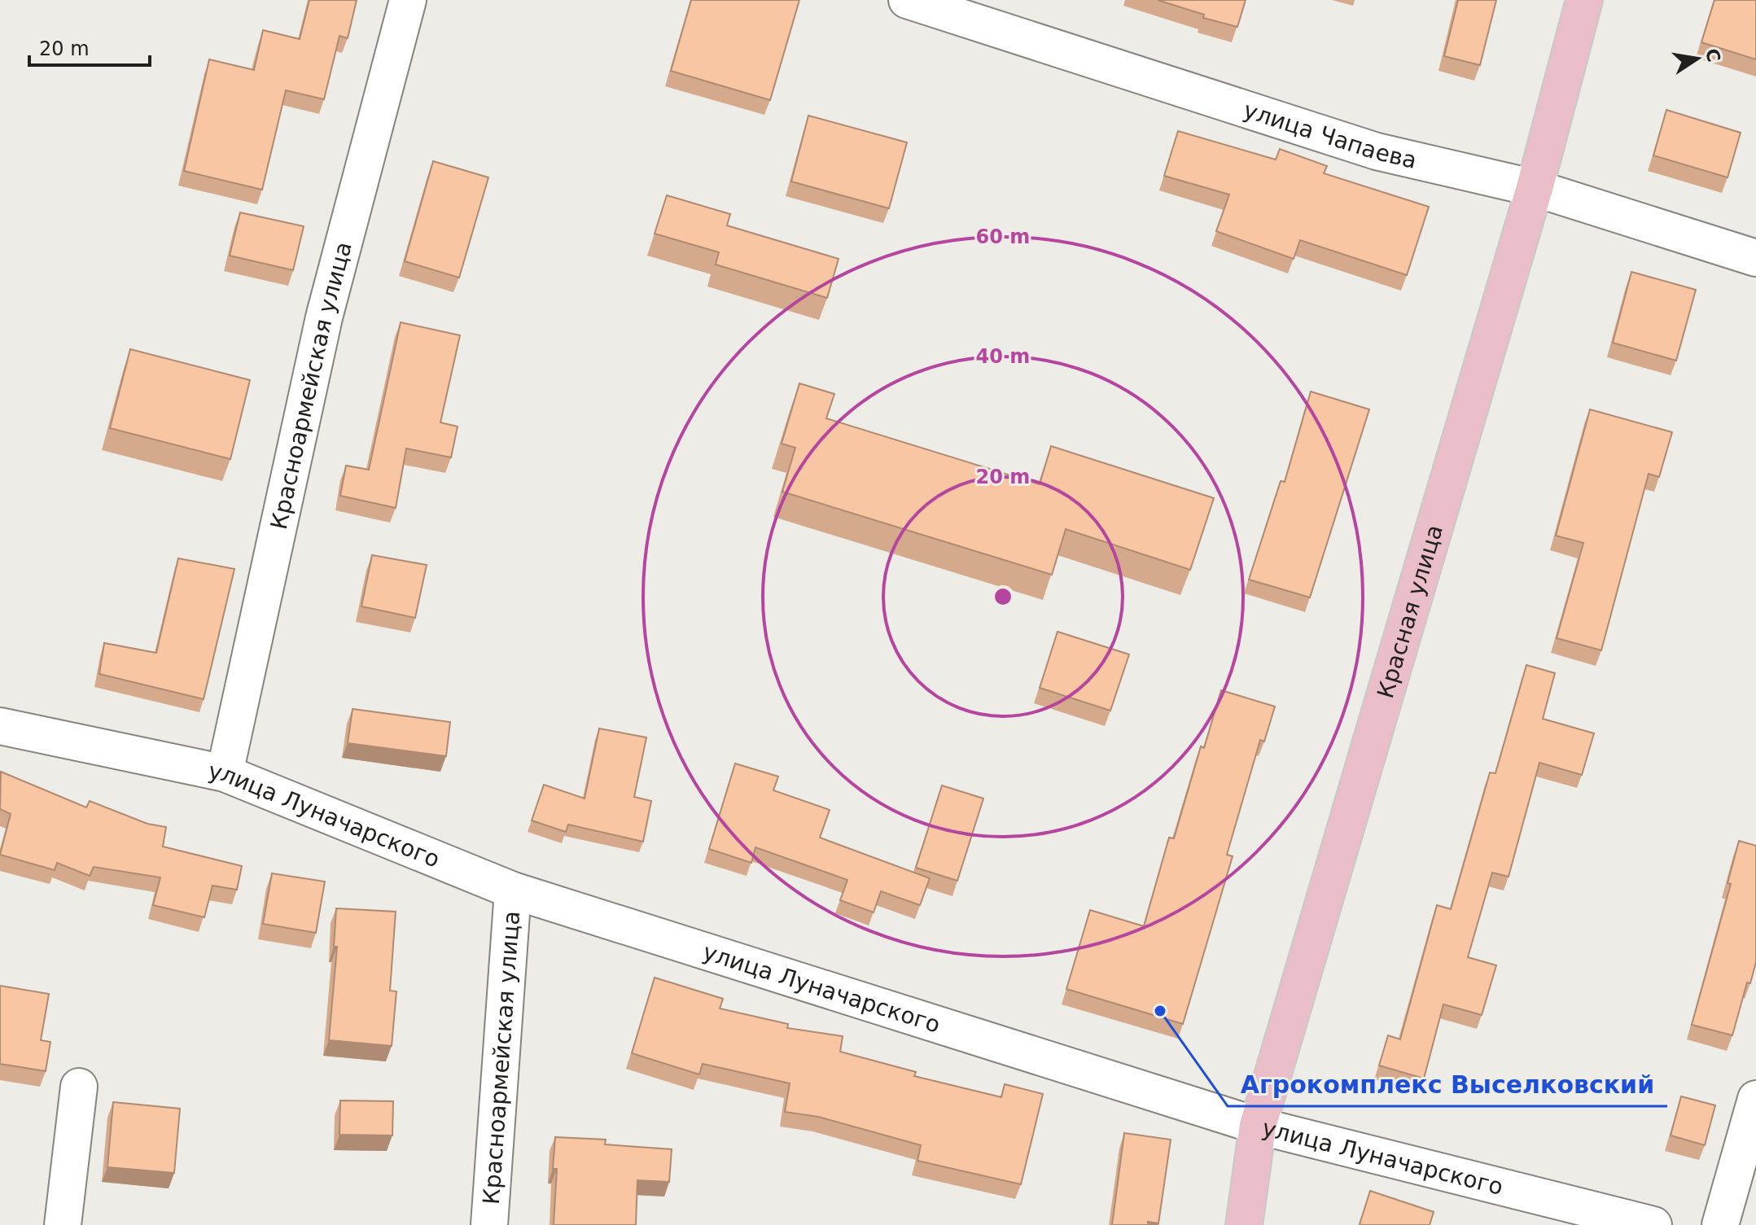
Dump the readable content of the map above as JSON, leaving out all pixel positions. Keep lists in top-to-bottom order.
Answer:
{
  "streets": {
    "main road": ["Красная улица"],
    "street": ["улица Чапаева", "Красноармейская улица", "улица Луначарского"]
  },
  "crossings": [
    ["улица Чапаева", "Красная улица"],
    ["Красноармейская улица", "улица Луначарского"],
    ["Красная улица", "улица Луначарского"]
  ],
  "places": ["Агрокомплекс Выселковский"],
  "scale_bar": "20 m",
  "north": "right",
  "rings": ["60 m", "40 m", "20 m"]
}
